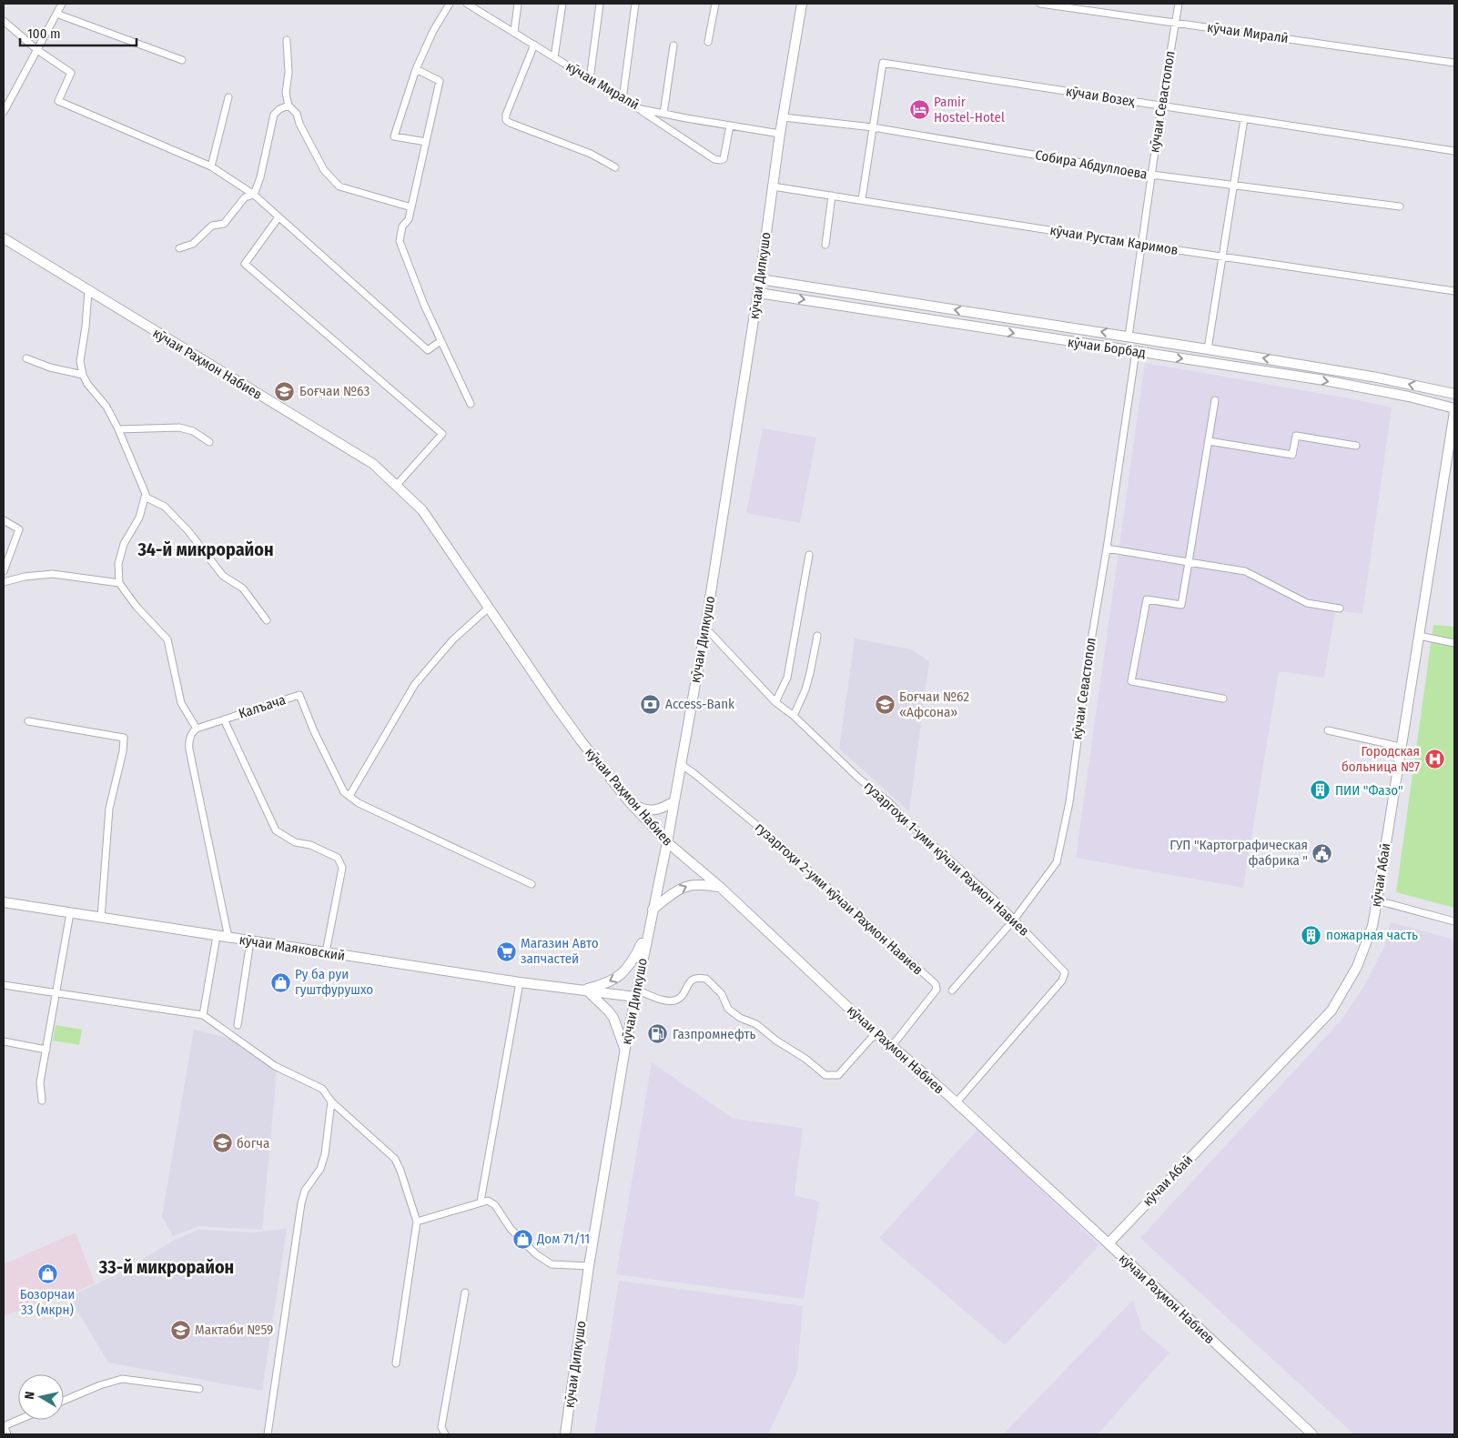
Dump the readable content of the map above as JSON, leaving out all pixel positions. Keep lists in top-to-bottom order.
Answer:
{
  "streets": {
    "main road": [
      "кӯчаи Дилкушо",
      "кӯчаи Борбад",
      "кӯчаи Раҳмон Набиев",
      "кӯчаи Абаӣ",
      "кӯчаи Маяковский"
    ],
    "street": [
      "кӯчаи Миралӣ",
      "кӯчаи Возеҳ",
      "кӯчаи Севастопол",
      "Собира Абдуллоева",
      "кӯчаи Рустам Каримов",
      "Калъача",
      "гузаргоҳи 1-уми кӯчаи Раҳмон Навиев",
      "гузаргоҳи 2-уми кӯчаи Раҳмон Навиев"
    ]
  },
  "crossings": [
    ["кӯчаи Миралӣ", "кӯчаи Севастопол"],
    ["кӯчаи Миралӣ", "кӯчаи Дилкушо"],
    ["кӯчаи Возеҳ", "кӯчаи Севастопол"],
    ["кӯчаи Возеҳ", "Собира Абдуллоева"],
    ["кӯчаи Возеҳ", "кӯчаи Рустам Каримов"],
    ["кӯчаи Севастопол", "Собира Абдуллоева"],
    ["кӯчаи Севастопол", "кӯчаи Рустам Каримов"],
    ["кӯчаи Севастопол", "кӯчаи Борбад"],
    ["кӯчаи Севастопол", "гузаргоҳи 1-уми кӯчаи Раҳмон Навиев"],
    ["Собира Абдуллоева", "кӯчаи Дилкушо"],
    ["кӯчаи Рустам Каримов", "кӯчаи Дилкушо"],
    ["кӯчаи Дилкушо", "кӯчаи Борбад"],
    ["кӯчаи Дилкушо", "кӯчаи Раҳмон Набиев"],
    ["кӯчаи Дилкушо", "гузаргоҳи 1-уми кӯчаи Раҳмон Навиев"],
    ["кӯчаи Дилкушо", "гузаргоҳи 2-уми кӯчаи Раҳмон Навиев"],
    ["кӯчаи Дилкушо", "кӯчаи Маяковский"],
    ["кӯчаи Раҳмон Набиев", "гузаргоҳи 1-уми кӯчаи Раҳмон Навиев"],
    ["кӯчаи Раҳмон Набиев", "кӯчаи Абаӣ"],
    ["кӯчаи Раҳмон Набиев", "гузаргоҳи 2-уми кӯчаи Раҳмон Навиев"]
  ],
  "districts": ["34-й микрорайон", "33-й микрорайон"],
  "places": {
    "hotel": ["Pamir Hostel-Hotel"],
    "school or university": [
      "Боғчаи №63",
      "Боғчаи №62 «Афсона»",
      "богча",
      "Мактаби №59"
    ],
    "bank": ["Access-Bank"],
    "hospital": ["Городская больница №7"],
    "building": ["ПИИ \"Фазо\"", "пожарная часть"],
    "public building": ["ГУП \"Картографическая фабрика \""],
    "supermarket": ["Магазин Авто запчастей"],
    "shop": ["Ру ба руи гуштфурушхо", "Дом 71/11", "Бозорчаи 33 (мкрн)"],
    "fuel station": ["Газпромнефть"]
  },
  "scale_bar": "100 m",
  "north": "left"
}
